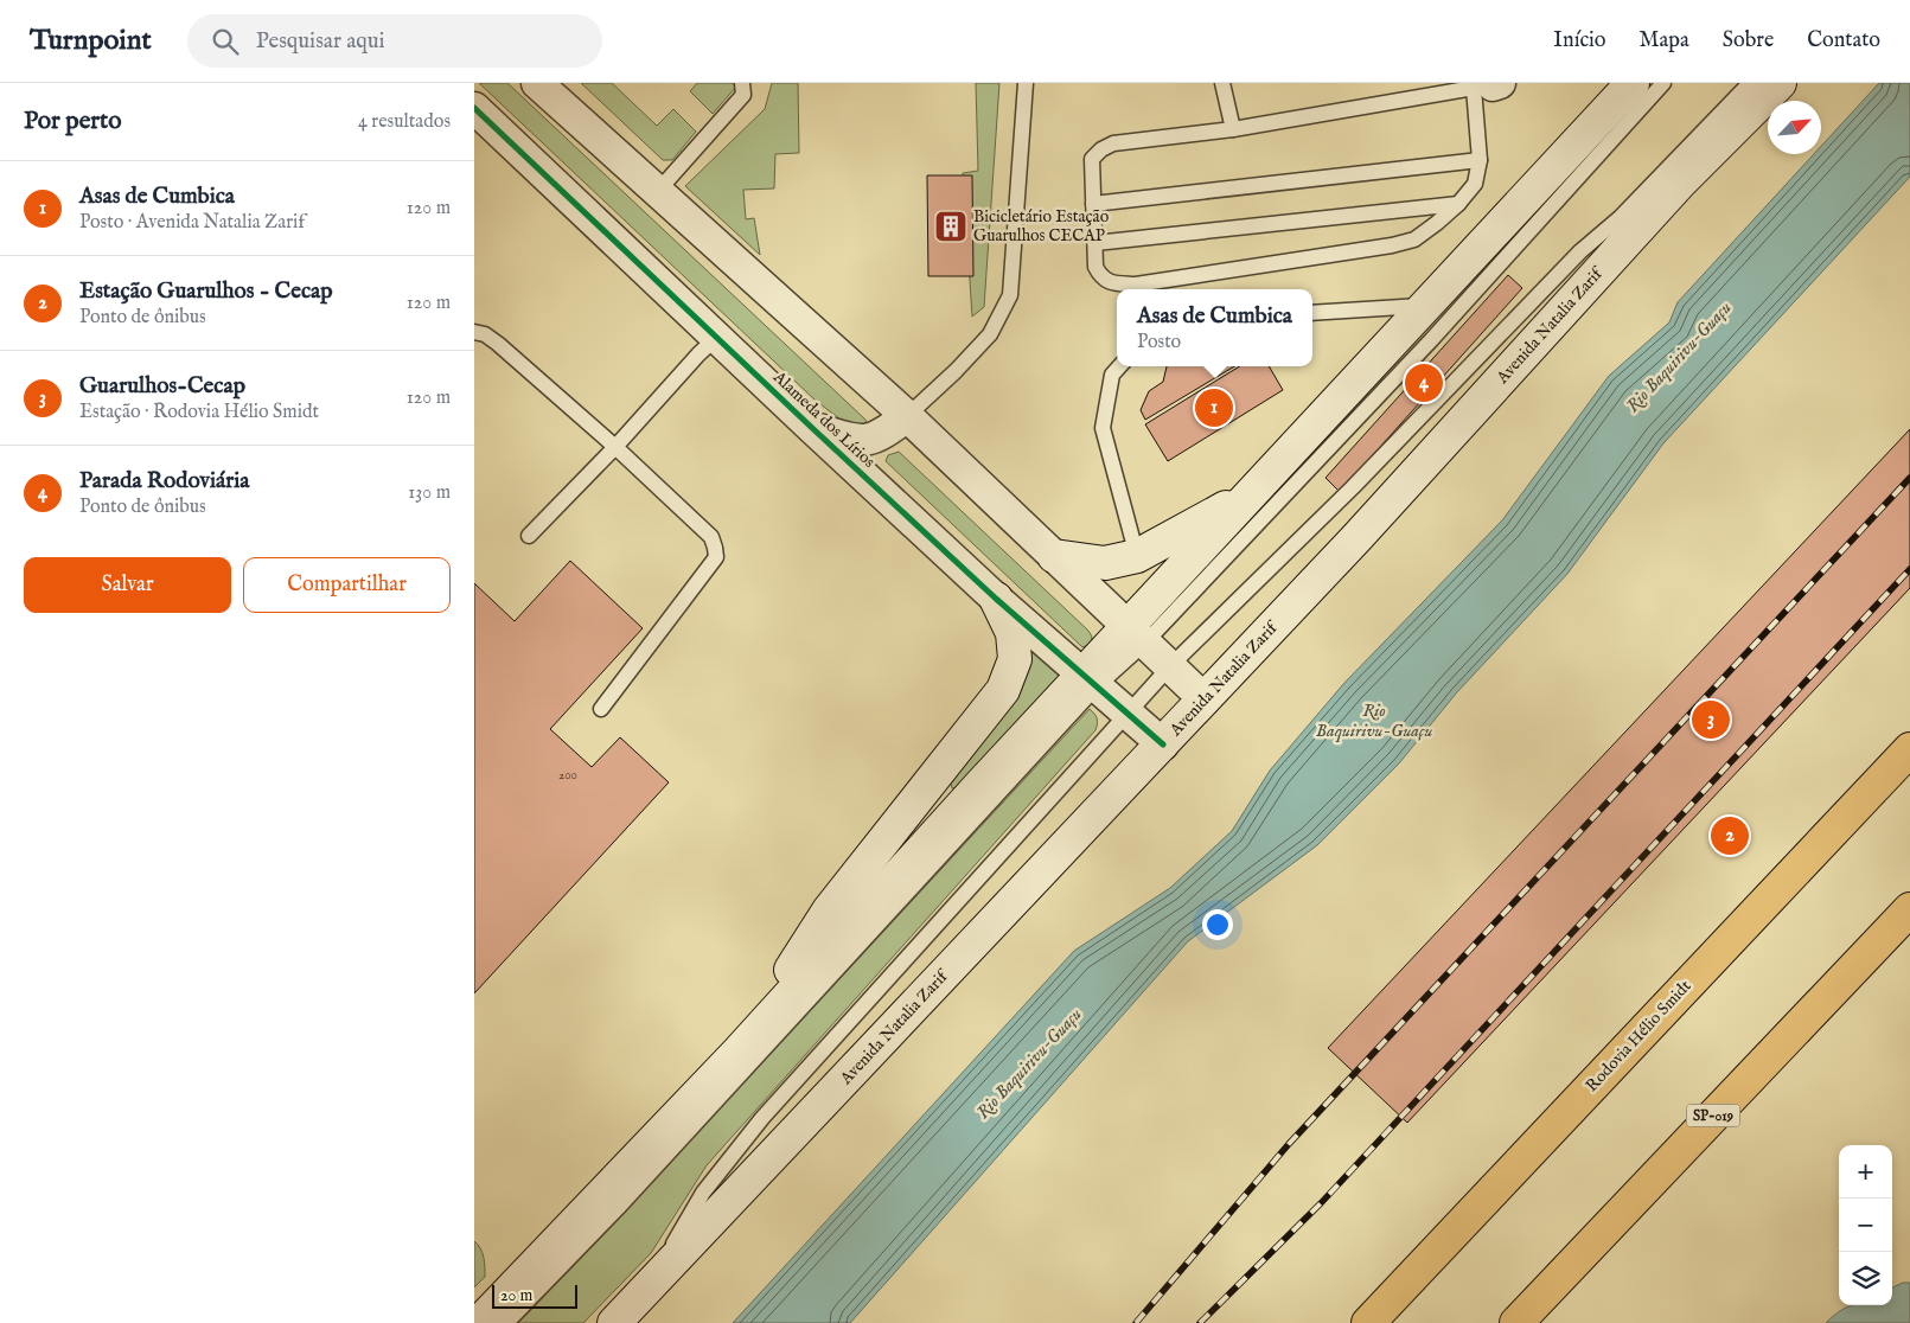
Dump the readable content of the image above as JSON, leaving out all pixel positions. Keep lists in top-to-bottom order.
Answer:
{
  "streets": {
    "main road": ["Avenida Natalia Zarif", "Rodovia Hélio Smidt", "SP-019"],
    "street": ["Alameda dos Lírios"]
  },
  "crossings": [
    ["Avenida Natalia Zarif", "Alameda dos Lírios"]
  ],
  "water": ["Rio Baquirivu-Guaçu"],
  "places": {
    "building": ["Bicicletário Estação Guarulhos CECAP"]
  },
  "house_numbers": ["200"],
  "scale_bar": "20 m",
  "north": "top right",
  "page": {
    "header": "Turnpoint",
    "search": "Pesquisar aqui",
    "nav": [
      "Início",
      "Mapa",
      "Sobre",
      "Contato"
    ],
    "heading": ["Por perto", "4 resultados"],
    "list": [
      {
        "mark": "1",
        "name": "Asas de Cumbica",
        "note": "Posto · Avenida Natalia Zarif",
        "value": "120 m"
      },
      {
        "mark": "2",
        "name": "Estação Guarulhos - Cecap",
        "note": "Ponto de ônibus",
        "value": "120 m"
      },
      {
        "mark": "3",
        "name": "Guarulhos-Cecap",
        "note": "Estação · Rodovia Hélio Smidt",
        "value": "120 m"
      },
      {
        "mark": "4",
        "name": "Parada Rodoviária",
        "note": "Ponto de ônibus",
        "value": "130 m"
      }
    ],
    "popup": ["Asas de Cumbica", "Posto"],
    "pins": [
      "4",
      "1",
      "3",
      "2"
    ],
    "buttons": ["Salvar", "Compartilhar"],
    "map_buttons": ["+", "−"],
    "scale": "20 m"
  }
}
